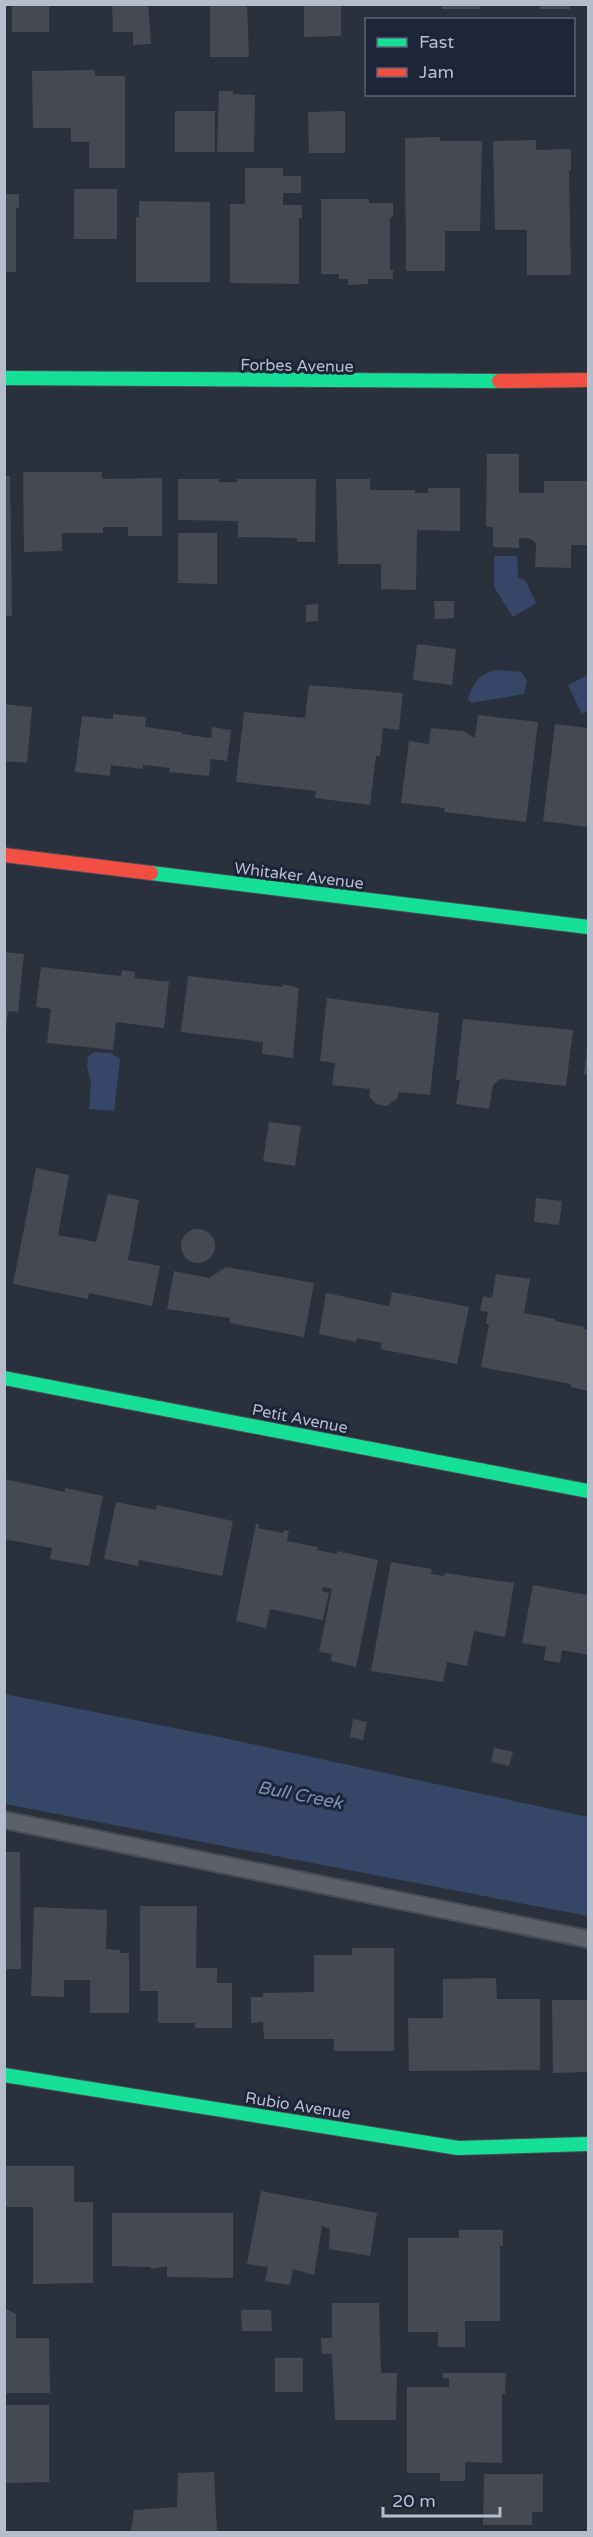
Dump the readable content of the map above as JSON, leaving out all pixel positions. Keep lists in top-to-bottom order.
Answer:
{
  "streets": {
    "street": [
      "Forbes Avenue",
      "Whitaker Avenue",
      "Petit Avenue",
      "Rubio Avenue"
    ]
  },
  "water": ["Bull Creek"],
  "legend": ["Fast", "Jam"],
  "scale_bar": "20 m"
}
